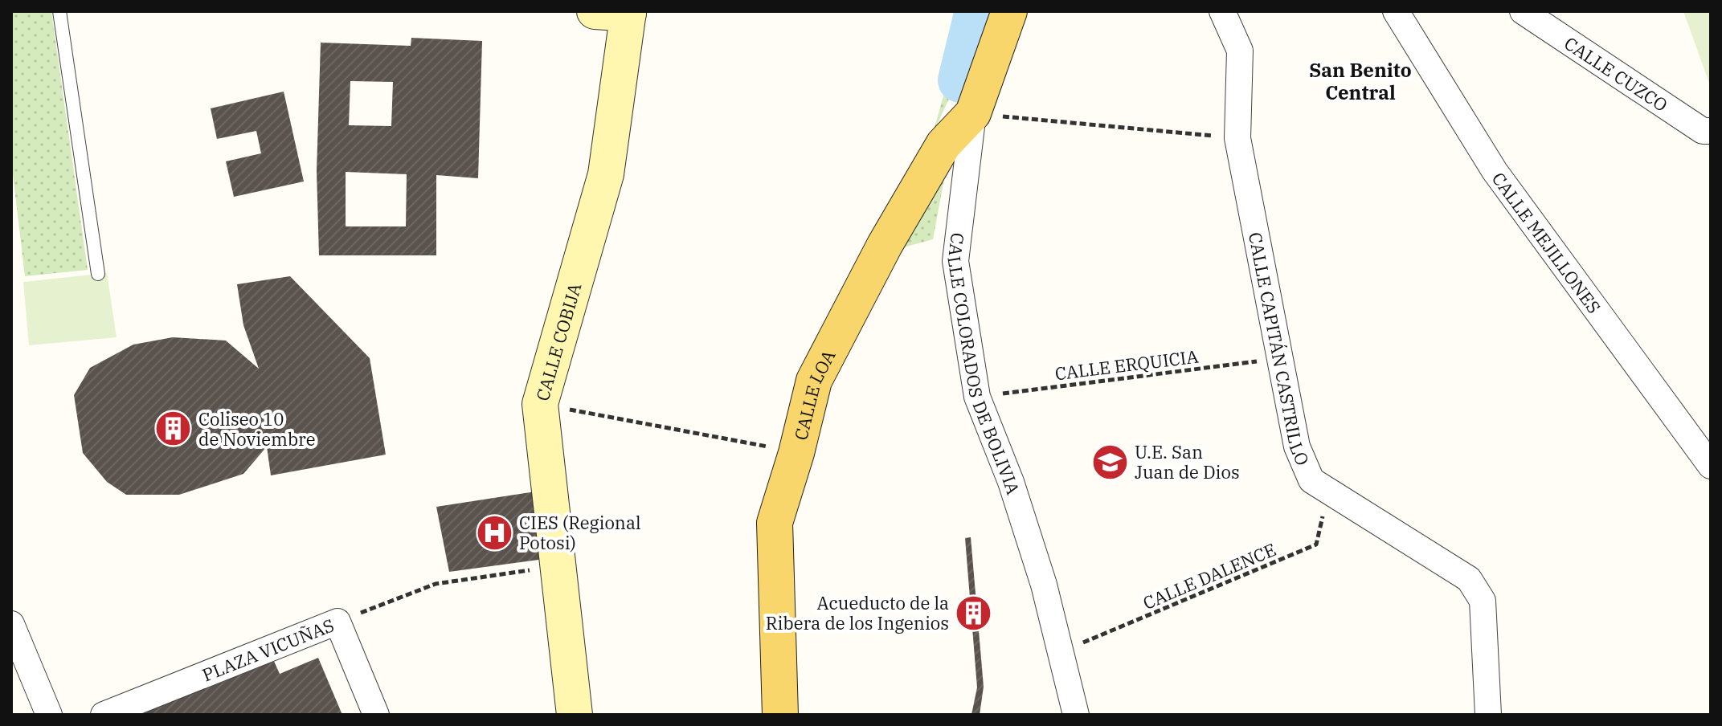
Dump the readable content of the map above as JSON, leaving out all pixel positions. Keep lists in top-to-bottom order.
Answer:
{
  "streets": {
    "main road": ["CALLE COBIJA", "CALLE COLORADOS DE BOLIVIA", "CALLE LOA"],
    "street": [
      "CALLE CUZCO",
      "CALLE MEJILLONES",
      "CALLE CAPITÁN CASTRILLO",
      "PLAZA VICUÑAS"
    ],
    "path": ["CALLE ERQUICIA", "CALLE DALENCE"]
  },
  "crossings": [
    ["CALLE CAPITÁN CASTRILLO", "CALLE ERQUICIA"],
    ["CALLE CAPITÁN CASTRILLO", "CALLE DALENCE"],
    ["CALLE COLORADOS DE BOLIVIA", "CALLE ERQUICIA"],
    ["CALLE COLORADOS DE BOLIVIA", "CALLE LOA"],
    ["CALLE COLORADOS DE BOLIVIA", "CALLE DALENCE"]
  ],
  "districts": ["San Benito Central"],
  "places": {
    "building": ["Coliseo 10 de Noviembre", "Acueducto de la Ribera de los Ingenios"],
    "school or university": ["U.E. San Juan de Dios"],
    "hospital": ["CIES (Regional Potosi)"]
  }
}
